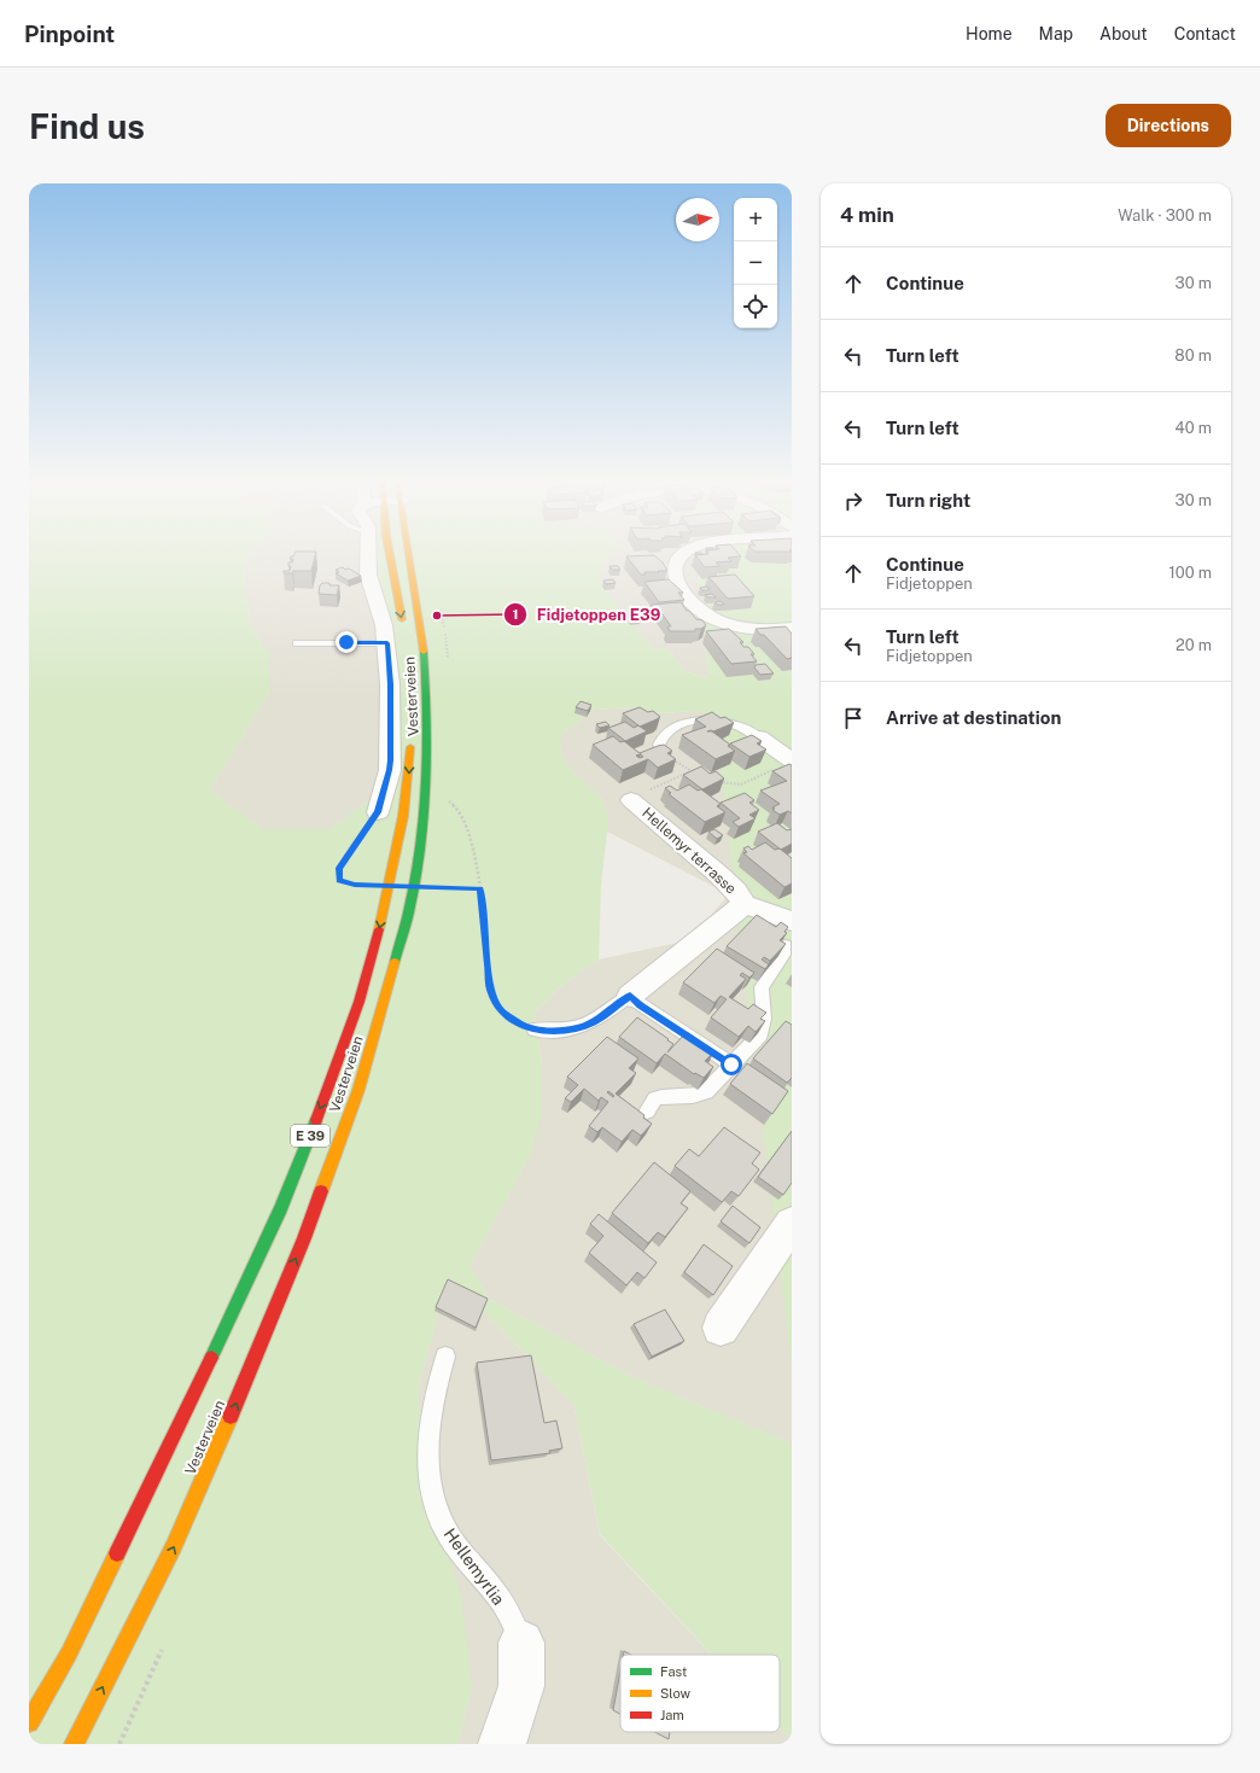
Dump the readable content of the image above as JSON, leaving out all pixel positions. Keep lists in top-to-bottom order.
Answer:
{
  "streets": {
    "highway": ["Vesterveien", "E 39"],
    "street": ["Hellemyr terrasse", "Hellemyrlia"]
  },
  "places": ["Fidjetoppen E39"],
  "legend": ["Fast", "Slow", "Jam"],
  "north": "right",
  "page": {
    "header": "Pinpoint",
    "nav": [
      "Home",
      "Map",
      "About",
      "Contact"
    ],
    "buttons": "Directions",
    "title": "Find us",
    "heading": ["4 min", "Walk · 300 m"],
    "map_buttons": ["+", "−"],
    "list": [
      ["Continue", "30 m"],
      ["Turn left", "80 m"],
      ["Turn left", "40 m"],
      ["Turn right", "30 m"],
      ["Continue", "Fidjetoppen", "100 m"],
      ["Turn left", "Fidjetoppen", "20 m"],
      "Arrive at destination"
    ]
  }
}
